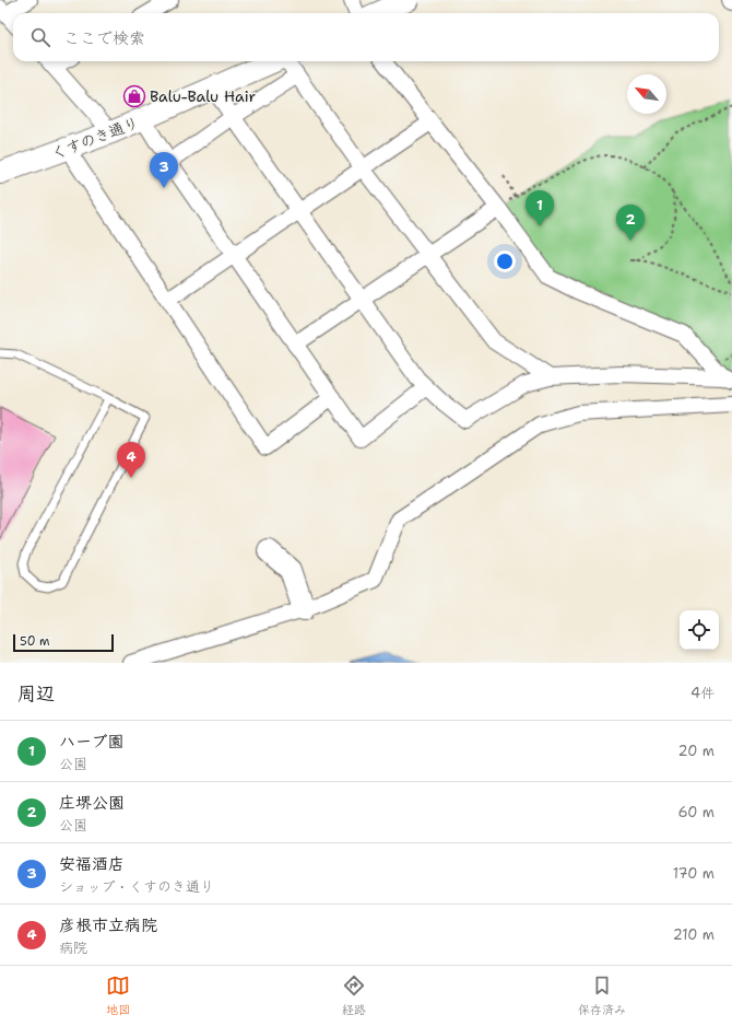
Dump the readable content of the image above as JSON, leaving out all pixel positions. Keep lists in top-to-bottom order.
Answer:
{
  "streets": {
    "street": ["くすのき通り"]
  },
  "places": {
    "shop": ["Balu-Balu Hair"]
  },
  "scale_bar": "50 m",
  "north": "top left",
  "page": {
    "search": "ここで検索",
    "pins": [
      "3",
      "1",
      "2",
      "4"
    ],
    "scale": "50 m",
    "heading": ["周辺", "4件"],
    "list": [
      {
        "mark": "1",
        "name": "ハーブ園",
        "note": "公園",
        "value": "20 m"
      },
      {
        "mark": "2",
        "name": "庄堺公園",
        "note": "公園",
        "value": "60 m"
      },
      {
        "mark": "3",
        "name": "安福酒店",
        "note": "ショップ · くすのき通り",
        "value": "170 m"
      },
      {
        "mark": "4",
        "name": "彦根市立病院",
        "note": "病院",
        "value": "210 m"
      }
    ],
    "nav": ["地図", "経路", "保存済み"]
  }
}
